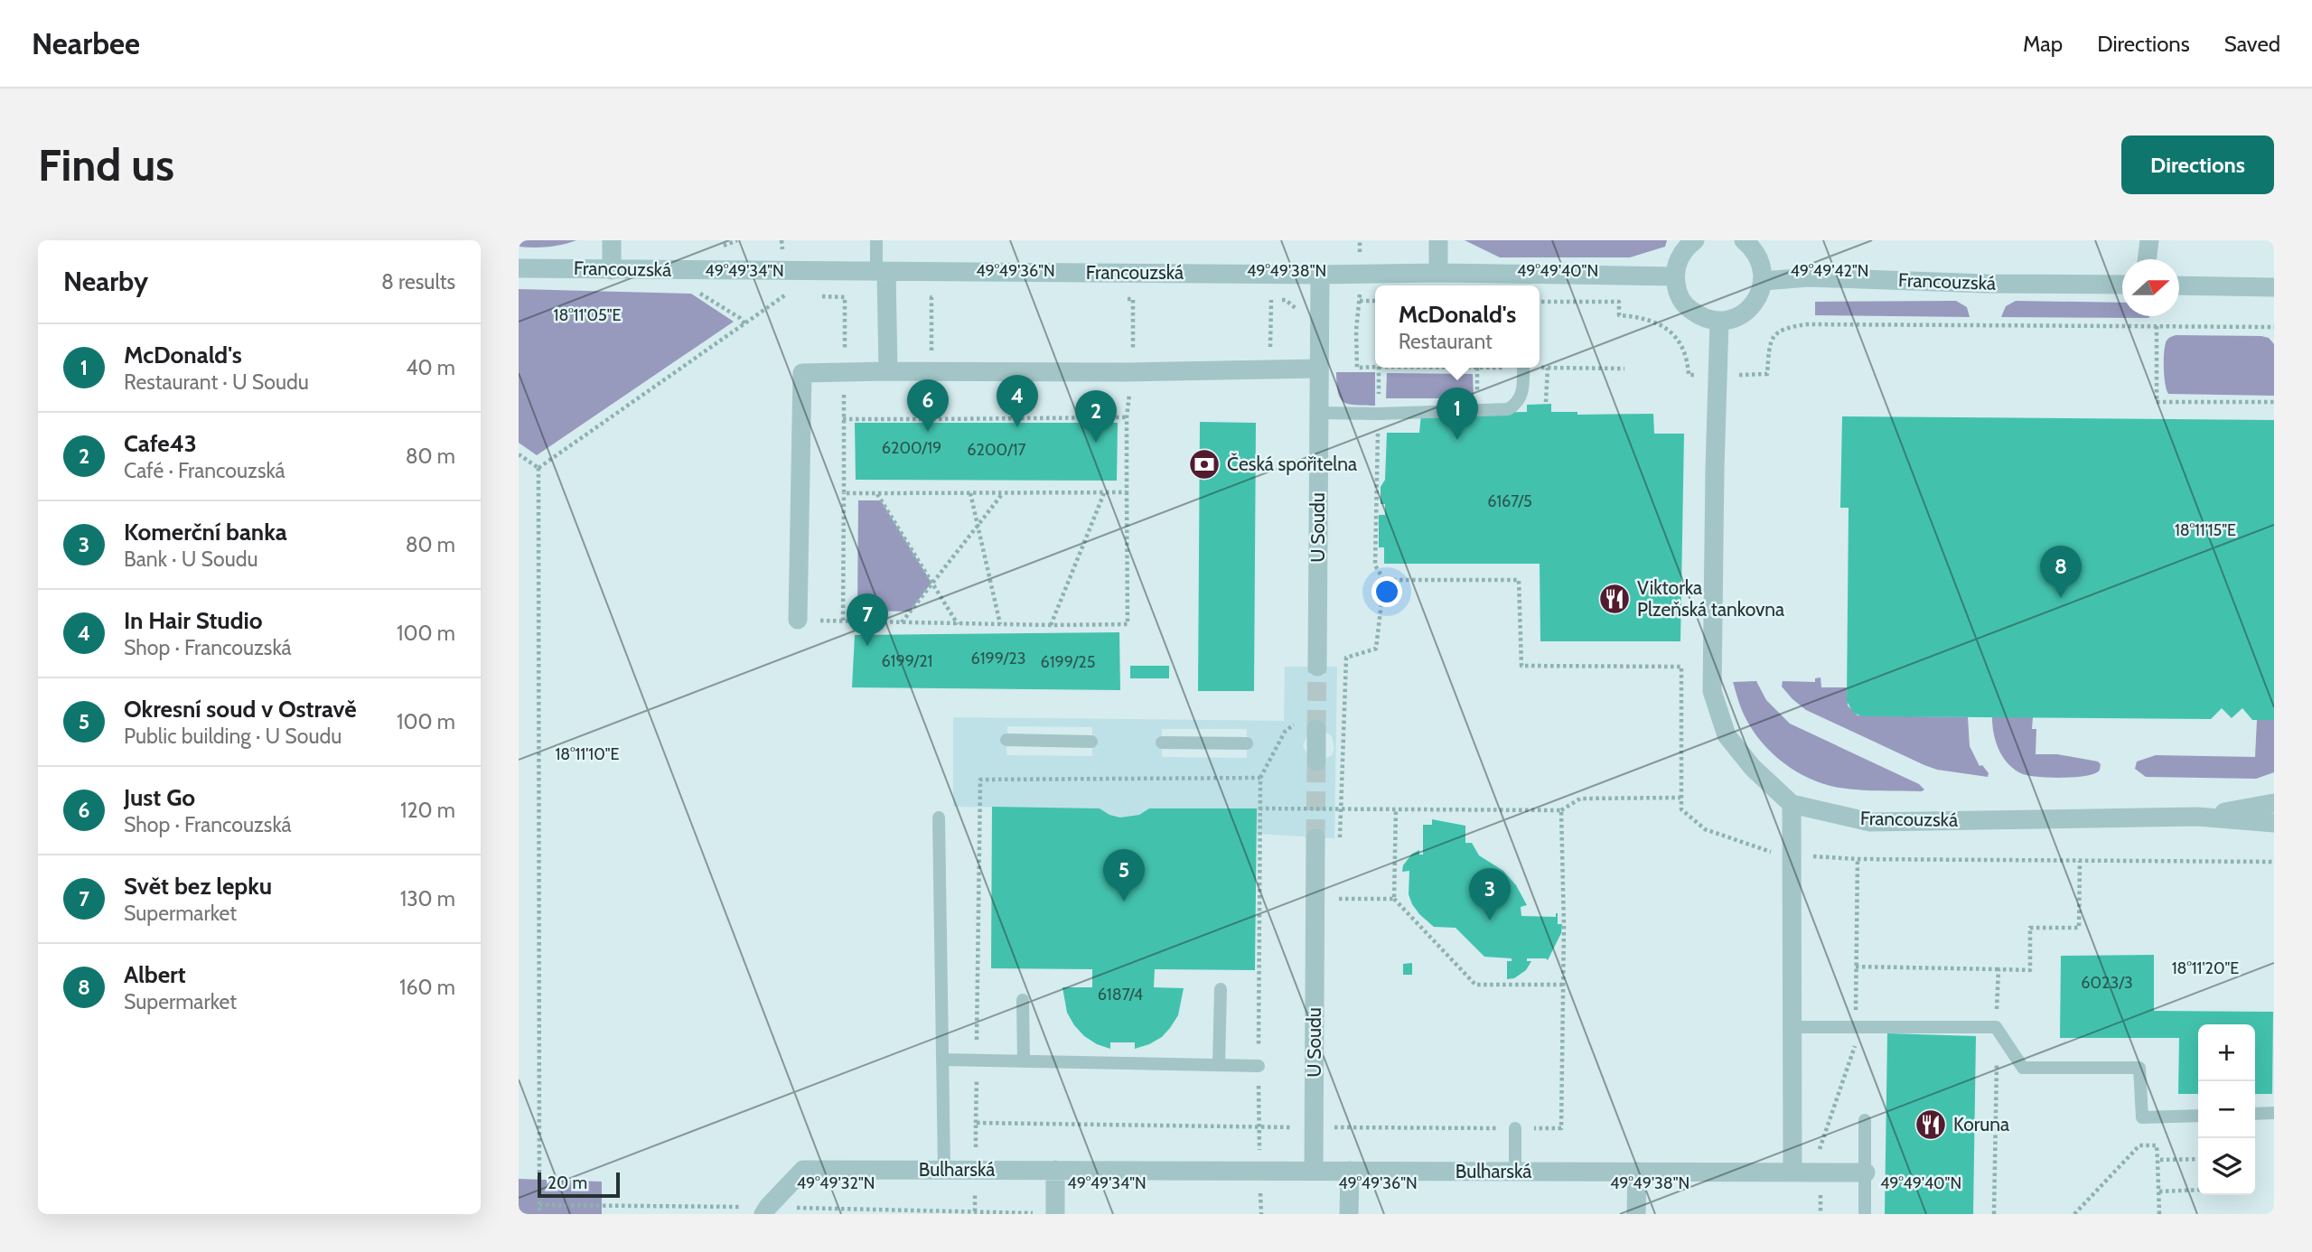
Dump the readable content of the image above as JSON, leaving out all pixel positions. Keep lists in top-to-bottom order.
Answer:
{
  "streets": {
    "street": ["Francouzská", "U Soudu", "Bulharská"]
  },
  "crossings": [
    ["Francouzská", "U Soudu"],
    ["U Soudu", "Bulharská"]
  ],
  "places": {
    "bank": ["Česká spořitelna"],
    "restaurant": ["Viktorka Plzeňská tankovna", "Koruna"]
  },
  "house_numbers": [
    "6200/19",
    "6200/17",
    "6167/5",
    "6199/23",
    "6199/21",
    "6199/25",
    "6023/3",
    "6187/4"
  ],
  "scale_bar": "20 m",
  "north": "right",
  "page": {
    "header": "Nearbee",
    "nav": ["Map", "Directions", "Saved"],
    "buttons": "Directions",
    "title": "Find us",
    "heading": ["Nearby", "8 results"],
    "popup": ["McDonald's", "Restaurant"],
    "list": [
      {
        "mark": "1",
        "name": "McDonald's",
        "note": "Restaurant · U Soudu",
        "value": "40 m"
      },
      {
        "mark": "2",
        "name": "Cafe43",
        "note": "Café · Francouzská",
        "value": "80 m"
      },
      {
        "mark": "3",
        "name": "Komerční banka",
        "note": "Bank · U Soudu",
        "value": "80 m"
      },
      {
        "mark": "4",
        "name": "In Hair Studio",
        "note": "Shop · Francouzská",
        "value": "100 m"
      },
      {
        "mark": "5",
        "name": "Okresní soud v Ostravě",
        "note": "Public building · U Soudu",
        "value": "100 m"
      },
      {
        "mark": "6",
        "name": "Just Go",
        "note": "Shop · Francouzská",
        "value": "120 m"
      },
      {
        "mark": "7",
        "name": "Svět bez lepku",
        "note": "Supermarket",
        "value": "130 m"
      },
      {
        "mark": "8",
        "name": "Albert",
        "note": "Supermarket",
        "value": "160 m"
      }
    ],
    "pins": [
      "4",
      "6",
      "1",
      "2",
      "8",
      "7",
      "5",
      "3"
    ],
    "map_buttons": ["+", "−"],
    "scale": "20 m"
  },
  "coordinates": [
    "49°49'34\"N",
    "49°49'38\"N",
    "49°49'42\"N",
    "49°49'36\"N",
    "49°49'40\"N",
    "18°11'05\"E",
    "18°11'15\"E",
    "18°11'10\"E",
    "18°11'20\"E",
    "49°49'32\"N"
  ]
}
